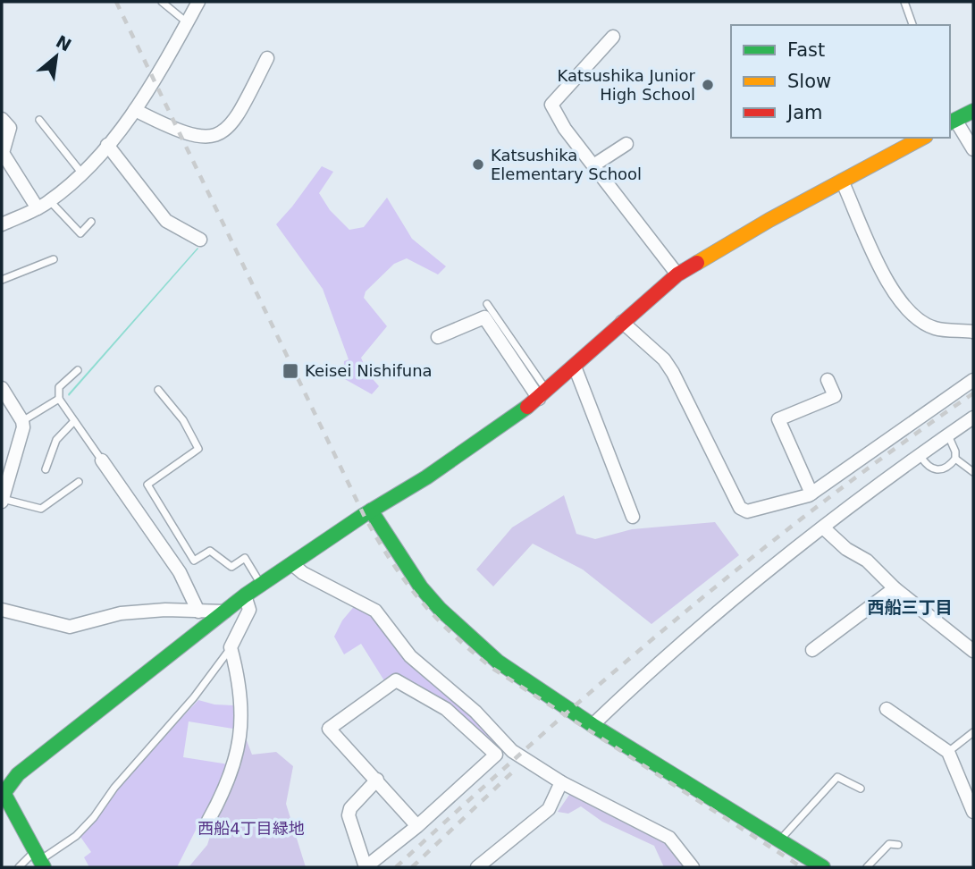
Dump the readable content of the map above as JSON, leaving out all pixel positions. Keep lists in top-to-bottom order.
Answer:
{
  "districts": ["西船三丁目"],
  "parks": ["西船4丁目緑地"],
  "places": {
    "other": ["Katsushika Junior High School", "Katsushika Elementary School"],
    "transit": ["Keisei Nishifuna"]
  },
  "legend": ["Fast", "Slow", "Jam"],
  "north": "top right"
}
